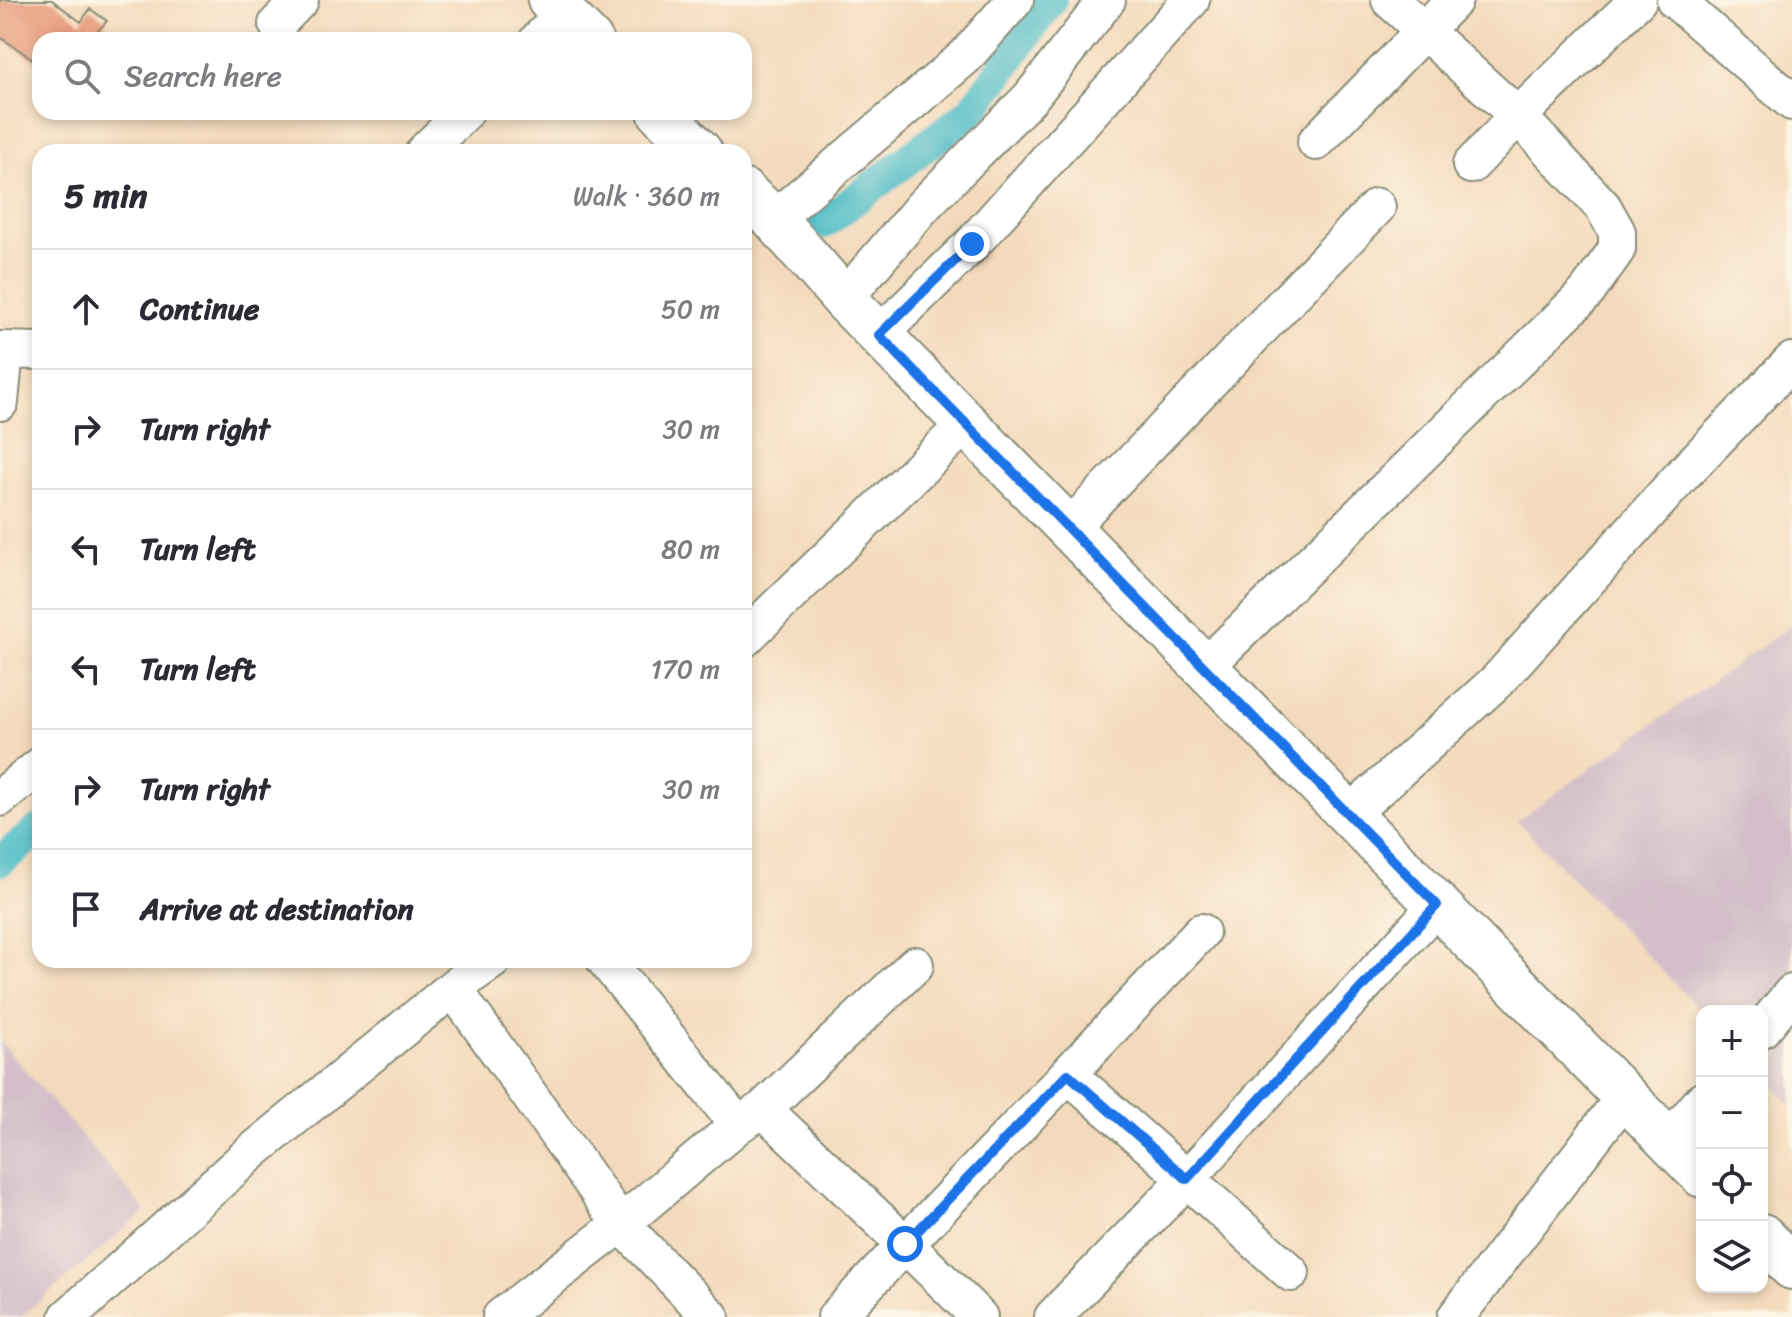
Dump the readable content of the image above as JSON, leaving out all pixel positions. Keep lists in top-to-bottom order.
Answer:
{
  "page": {
    "search": "Search here",
    "heading": ["5 min", "Walk · 360 m"],
    "list": [
      ["Continue", "50 m"],
      ["Turn right", "30 m"],
      ["Turn left", "80 m"],
      ["Turn left", "170 m"],
      ["Turn right", "30 m"],
      "Arrive at destination"
    ],
    "map_buttons": ["+", "−"]
  }
}
